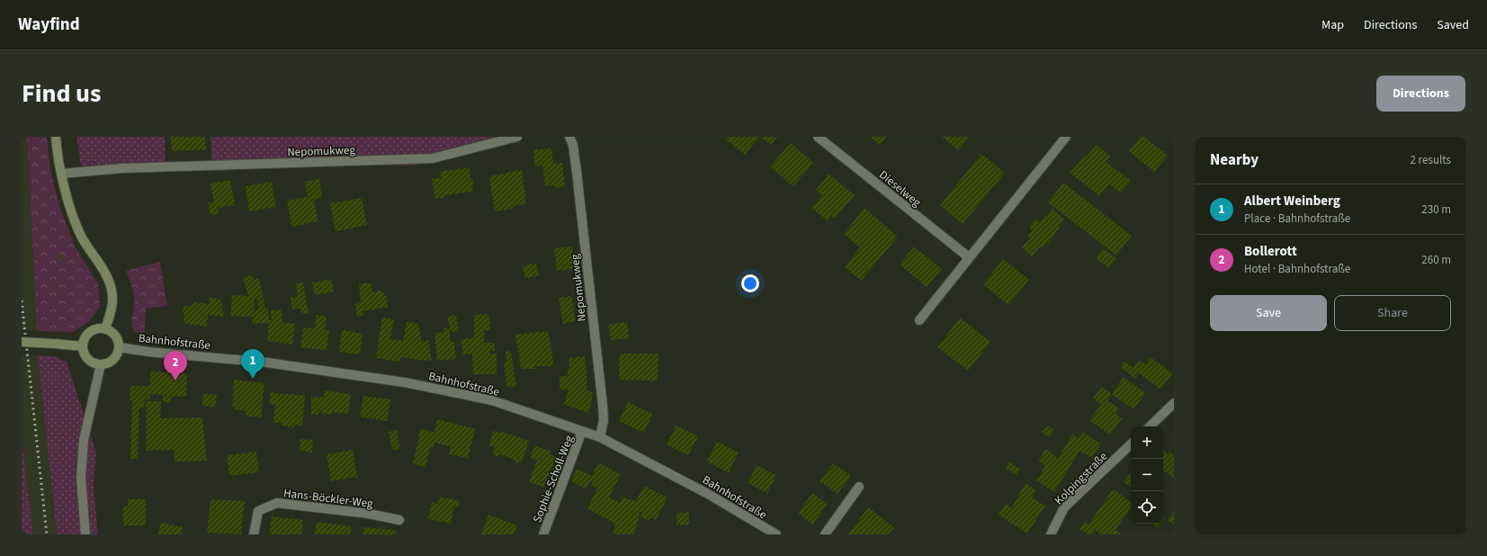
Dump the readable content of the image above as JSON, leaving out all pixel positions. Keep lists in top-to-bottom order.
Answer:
{
  "streets": {
    "street": [
      "Nepomukweg",
      "Dieselweg",
      "Bahnhofstraße",
      "Kolpingstraße",
      "Sophie-Scholl-Weg",
      "Hans-Böckler-Weg"
    ]
  },
  "crossings": [
    ["Nepomukweg", "Bahnhofstraße"],
    ["Bahnhofstraße", "Sophie-Scholl-Weg"]
  ],
  "page": {
    "header": "Wayfind",
    "nav": ["Map", "Directions", "Saved"],
    "title": "Find us",
    "buttons": [
      "Directions",
      ["Save", "Share"]
    ],
    "heading": ["Nearby", "2 results"],
    "list": [
      {
        "mark": "1",
        "name": "Albert Weinberg",
        "note": "Place · Bahnhofstraße",
        "value": "230 m"
      },
      {
        "mark": "2",
        "name": "Bollerott",
        "note": "Hotel · Bahnhofstraße",
        "value": "260 m"
      }
    ],
    "pins": ["1", "2"],
    "map_buttons": ["+", "−"]
  }
}
